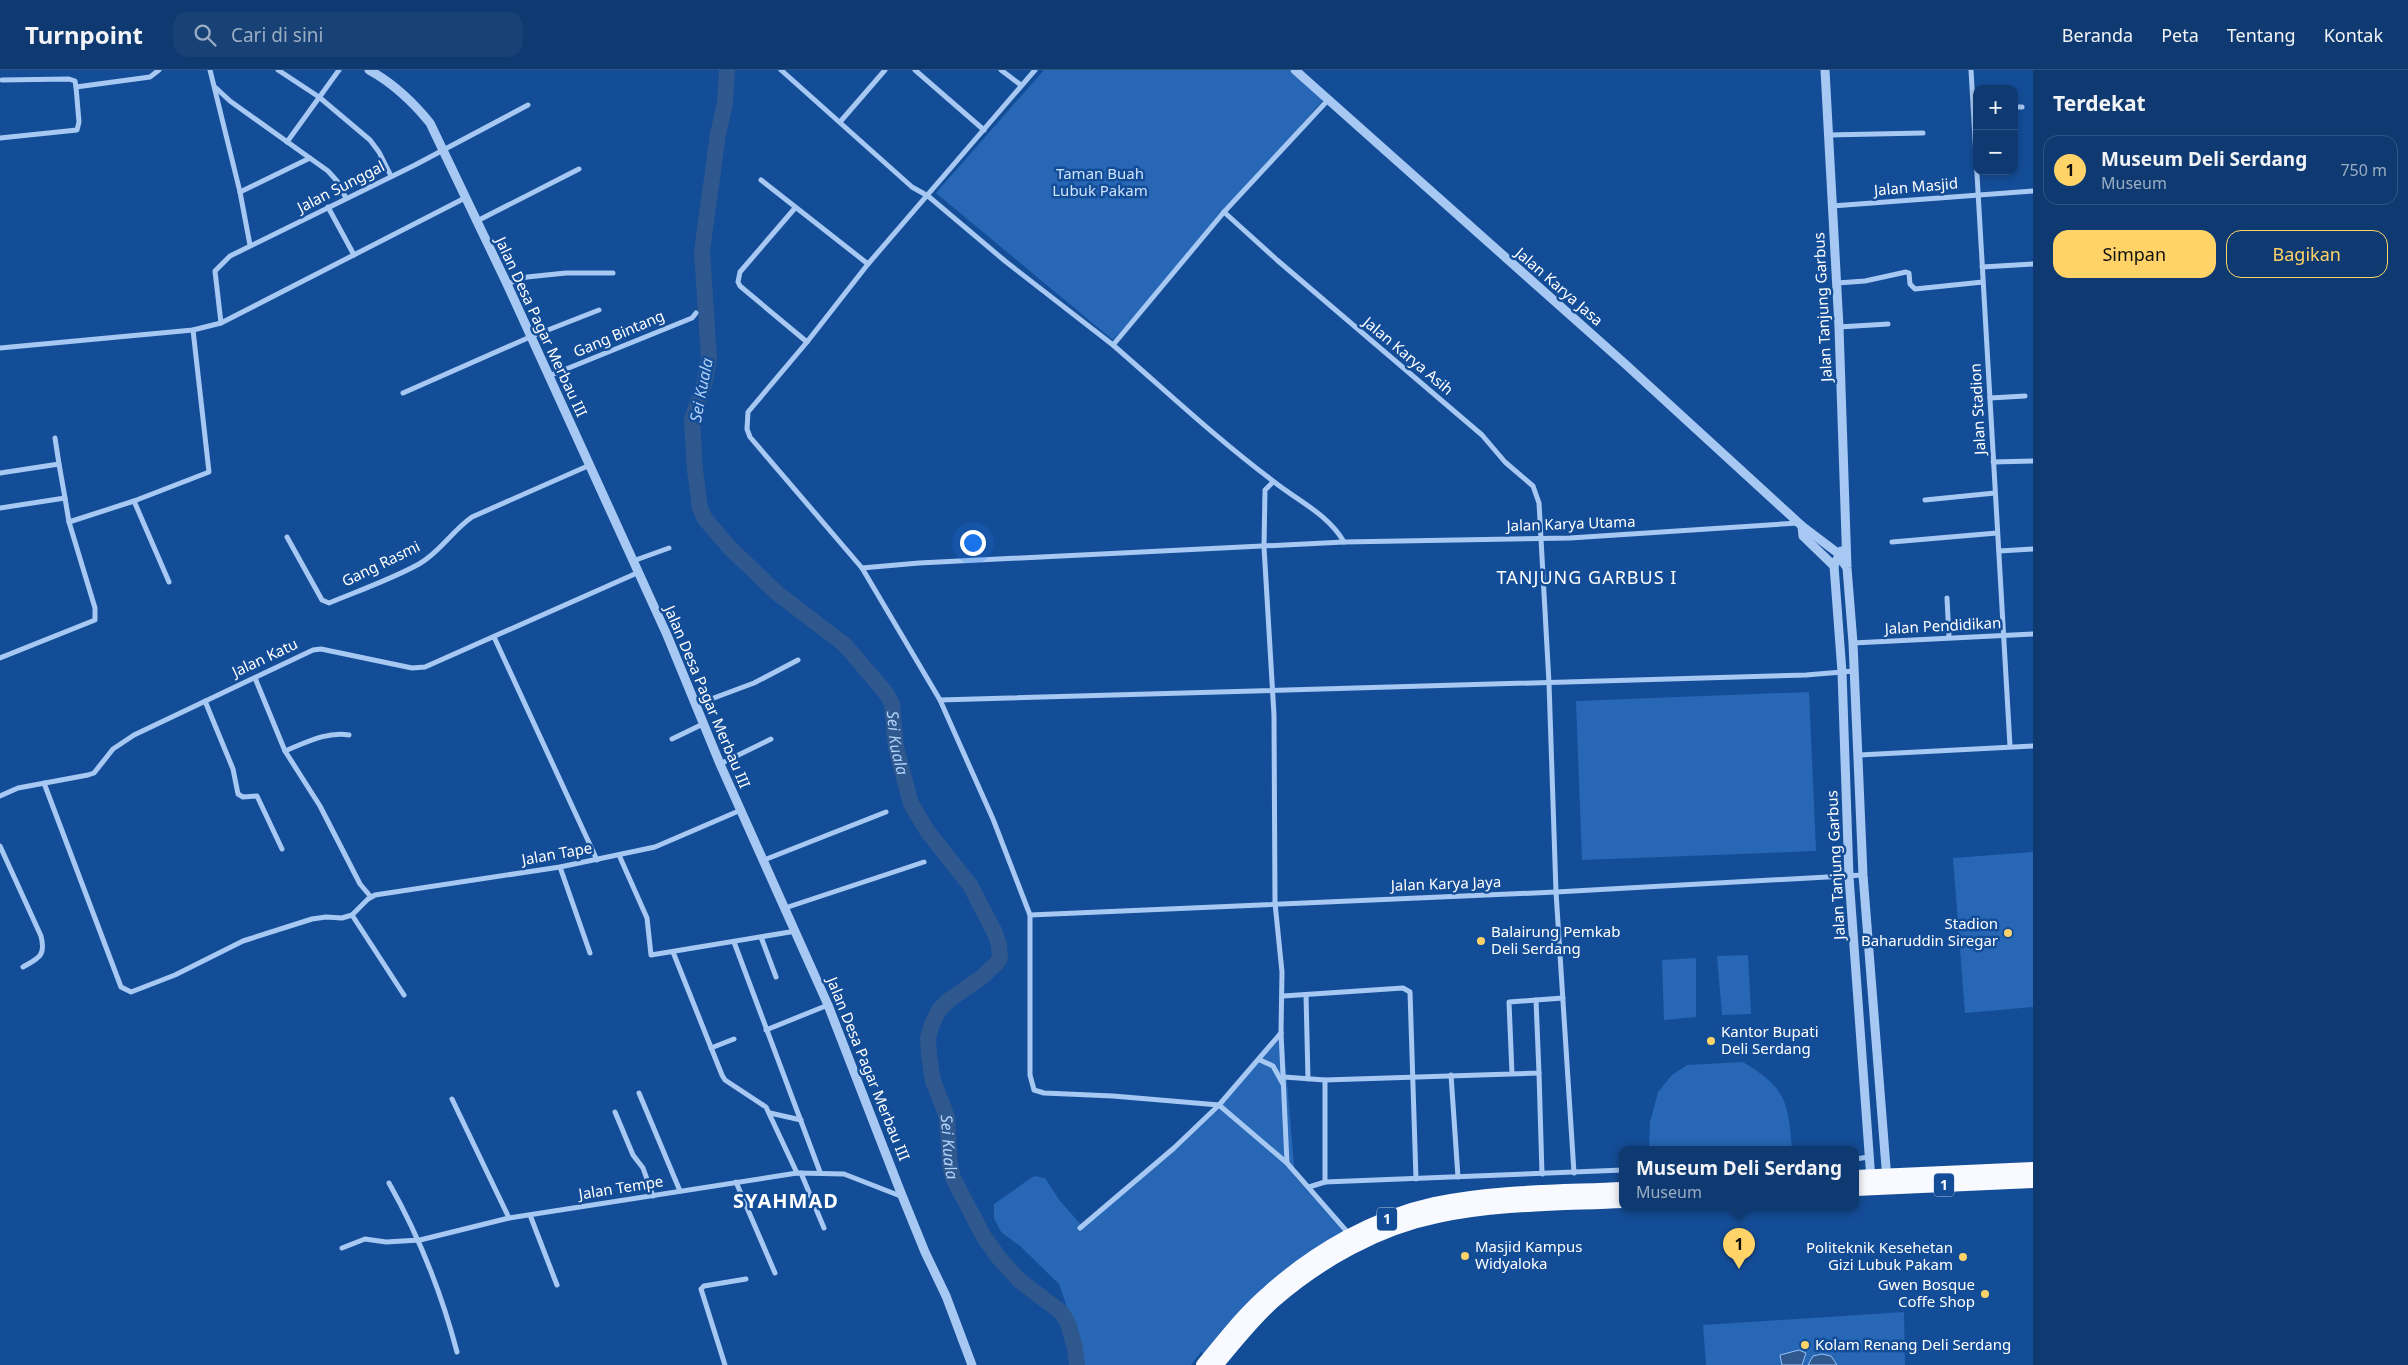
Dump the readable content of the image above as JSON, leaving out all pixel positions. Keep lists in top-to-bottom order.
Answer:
{
  "streets": {
    "highway": ["1"],
    "street": [
      "Jalan Sunggal",
      "Jalan Masjid",
      "Jalan Karya Jasa",
      "Jalan Tanjung Garbus",
      "Jalan Desa Pagar Merbau III",
      "Gang Bintang",
      "Jalan Karya Asih",
      "Jalan Stadion",
      "Jalan Karya Utama",
      "Gang Rasmi",
      "Jalan Pendidikan",
      "Jalan Katu",
      "Jalan Tape",
      "Jalan Karya Jaya",
      "Jalan Tempe"
    ]
  },
  "crossings": [
    ["Jalan Sunggal", "Jalan Desa Pagar Merbau III"],
    ["Jalan Masjid", "Jalan Tanjung Garbus"],
    ["Jalan Masjid", "Jalan Stadion"],
    ["Jalan Karya Jasa", "Jalan Tanjung Garbus"],
    ["Jalan Karya Jasa", "Jalan Karya Utama"],
    ["Jalan Tanjung Garbus", "Jalan Pendidikan"],
    ["Jalan Tanjung Garbus", "Jalan Karya Jaya"],
    ["Jalan Tanjung Garbus", "1"],
    ["Jalan Desa Pagar Merbau III", "Gang Bintang"],
    ["Jalan Desa Pagar Merbau III", "Gang Rasmi"],
    ["Jalan Desa Pagar Merbau III", "Jalan Katu"],
    ["Jalan Desa Pagar Merbau III", "Jalan Tape"],
    ["Jalan Desa Pagar Merbau III", "Jalan Tempe"],
    ["Jalan Karya Asih", "Jalan Karya Utama"],
    ["Jalan Karya Asih", "Jalan Karya Jaya"],
    ["Jalan Stadion", "Jalan Pendidikan"]
  ],
  "districts": ["TANJUNG GARBUS I", "SYAHMAD"],
  "water": ["Sei Kuala"],
  "parks": ["Taman Buah Lubuk Pakam"],
  "places": [
    "Stadion Baharuddin Siregar",
    "Balairung Pemkab Deli Serdang",
    "Kantor Bupati Deli Serdang",
    "Masjid Kampus Widyaloka",
    "Politeknik Kesehetan Gizi Lubuk Pakam",
    "Gwen Bosque Coffe Shop",
    "Kolam Renang Deli Serdang"
  ],
  "page": {
    "header": "Turnpoint",
    "search": "Cari di sini",
    "nav": [
      "Beranda",
      "Peta",
      "Tentang",
      "Kontak"
    ],
    "heading": "Terdekat",
    "map_buttons": ["+", "−"],
    "list": [
      {
        "mark": "1",
        "name": "Museum Deli Serdang",
        "note": "Museum",
        "value": "750 m"
      }
    ],
    "buttons": ["Simpan", "Bagikan"],
    "popup": ["Museum Deli Serdang", "Museum"],
    "pins": "1"
  }
}
